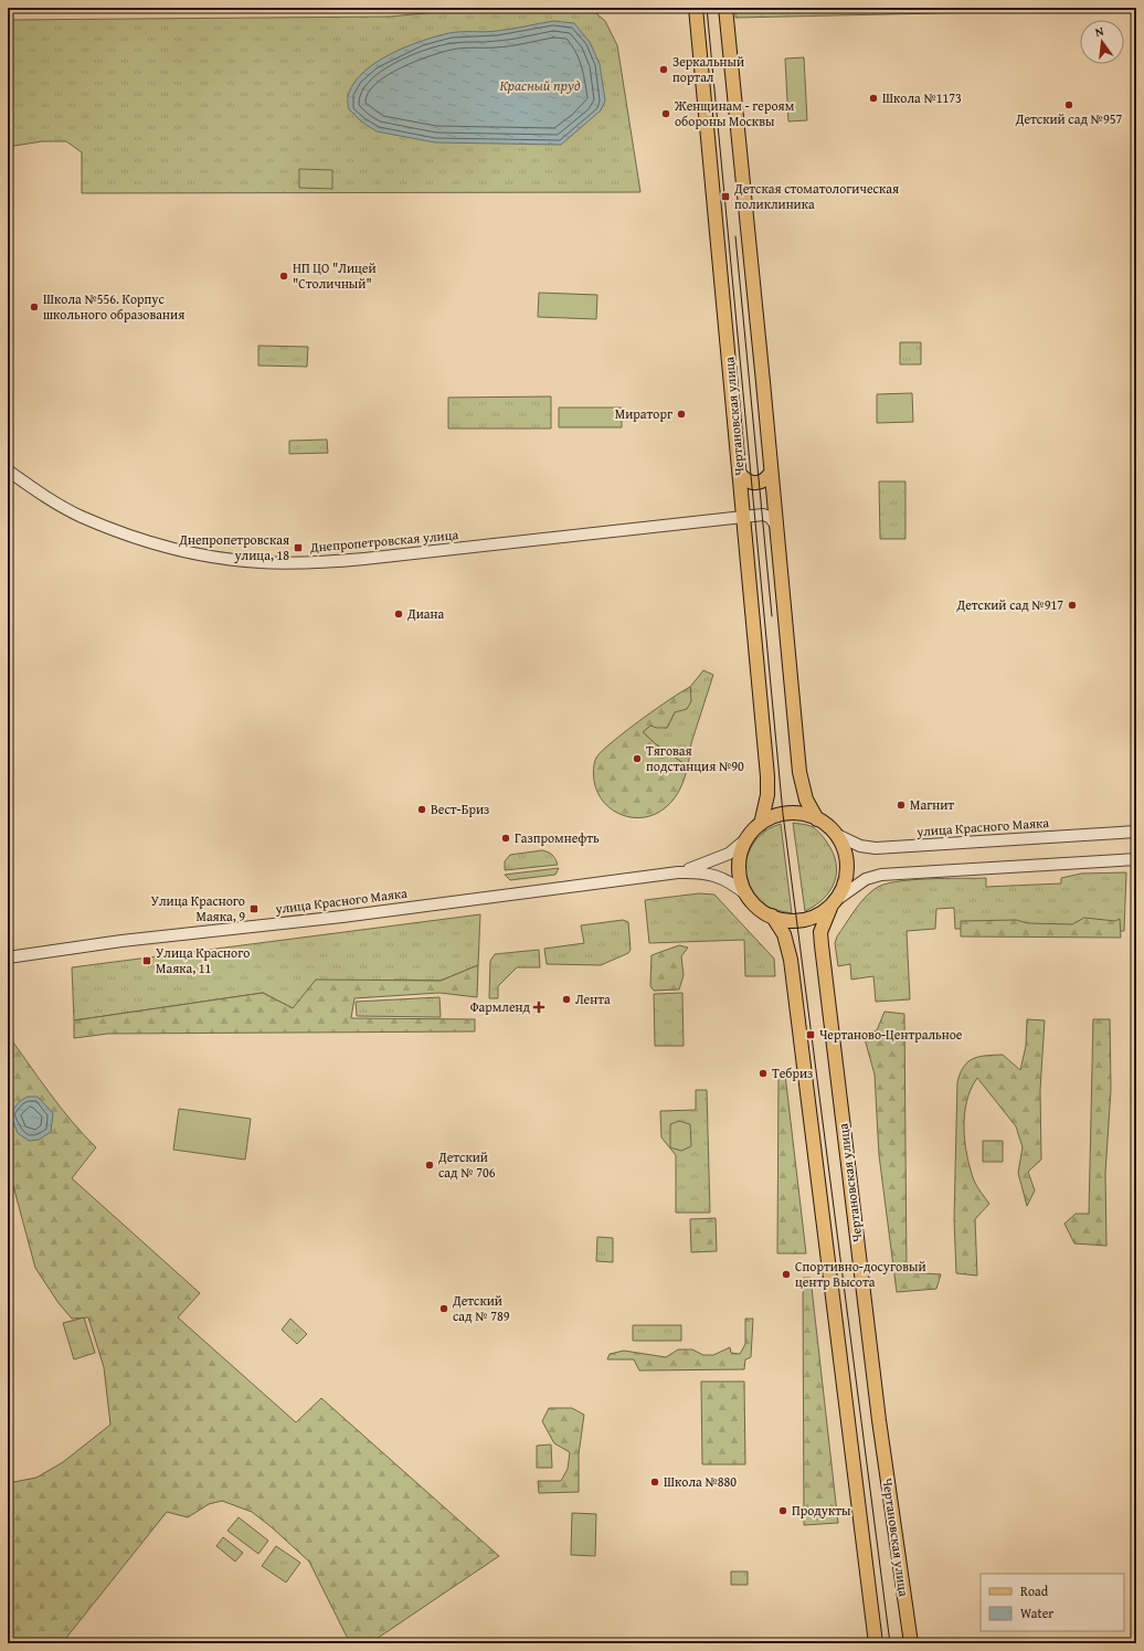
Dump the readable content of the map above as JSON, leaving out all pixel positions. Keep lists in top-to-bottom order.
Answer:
{
  "streets": {
    "main road": ["Чертановская улица"],
    "street": ["Днепропетровская улица", "улица Красного Маяка"]
  },
  "crossings": [
    ["Чертановская улица", "Днепропетровская улица"],
    ["Чертановская улица", "улица Красного Маяка"]
  ],
  "water": ["Красный пруд"],
  "places": {
    "other": [
      "Зеркальный портал",
      "Школа №1173",
      "Детский сад №957",
      "Женщинам - героям обороны Москвы",
      "НП ЦО \"Лицей \"Столичный\"",
      "Школа №556. Корпус школьного образования",
      "Мираторг",
      "Детский сад №917",
      "Диана",
      "Тяговая подстанция №90",
      "Магнит",
      "Вест-Бриз",
      "Газпромнефть",
      "Лента",
      "Тебриз",
      "Детский сад № 706",
      "Спортивно-досуговый центр Высота",
      "Детский сад № 789",
      "Школа №880",
      "Продукты"
    ],
    "transit": [
      "Детская стоматологическая поликлиника",
      "Днепропетровская улица, 18",
      "Улица Красного Маяка, 9",
      "Улица Красного Маяка, 11",
      "Чертаново-Центральное"
    ],
    "health": ["Фармленд"]
  },
  "legend": ["Road", "Water"],
  "north": "top"
}
